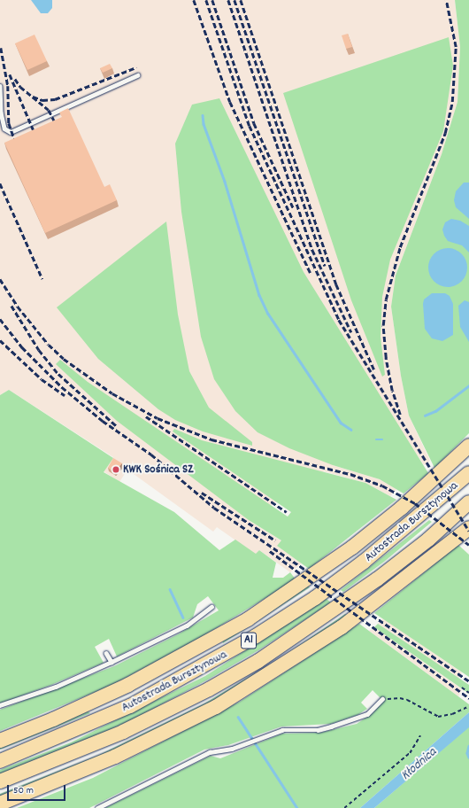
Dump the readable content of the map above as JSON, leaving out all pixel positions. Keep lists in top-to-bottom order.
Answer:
{
  "streets": {
    "highway": ["Autostrada Bursztynowa", "A1"]
  },
  "water": ["Kłodnica"],
  "places": ["KWK Sośnica SZ"],
  "scale_bar": "50 m"
}
